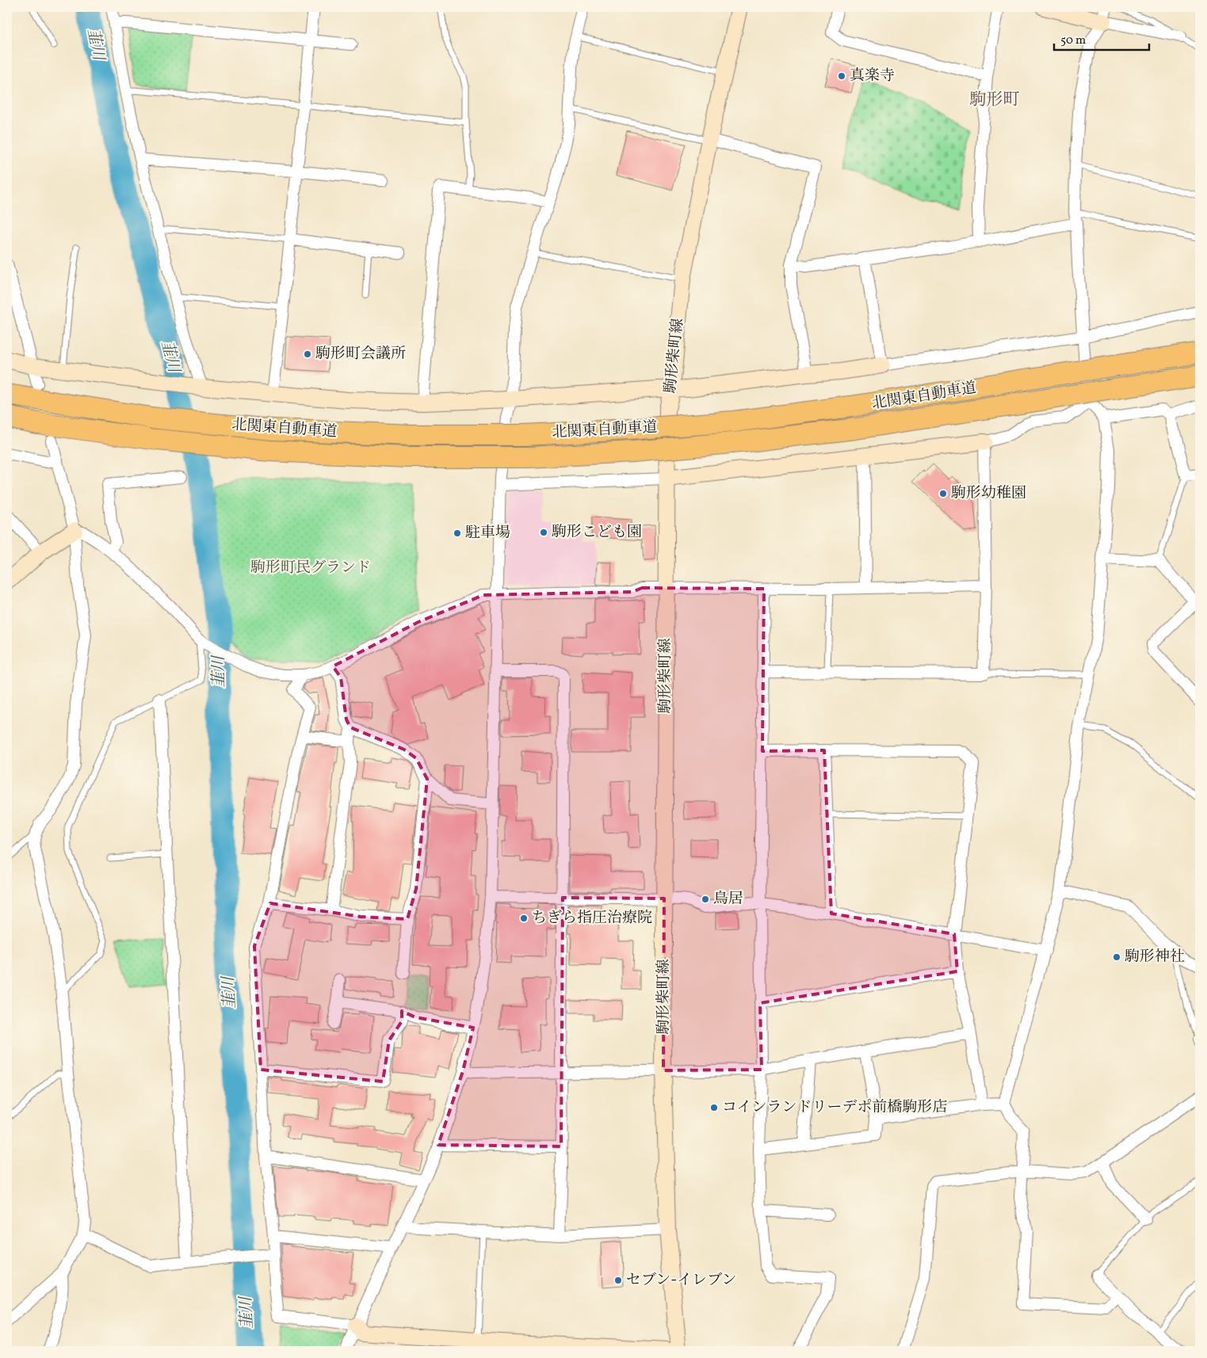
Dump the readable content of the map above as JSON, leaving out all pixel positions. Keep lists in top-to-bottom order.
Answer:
{
  "streets": {
    "highway": ["北関東自動車道"],
    "street": ["駒形柴町線"]
  },
  "districts": ["駒形町"],
  "water": ["韮川"],
  "parks": ["駒形町民グランド"],
  "places": [
    "真楽寺",
    "駒形町会議所",
    "駒形幼稚園",
    "駒形こども園",
    "駐車場",
    "鳥居",
    "ちぎら指圧治療院",
    "駒形神社",
    "コインランドリーデポ前橋駒形店",
    "セブン-イレブン"
  ],
  "scale_bar": "50 m"
}
